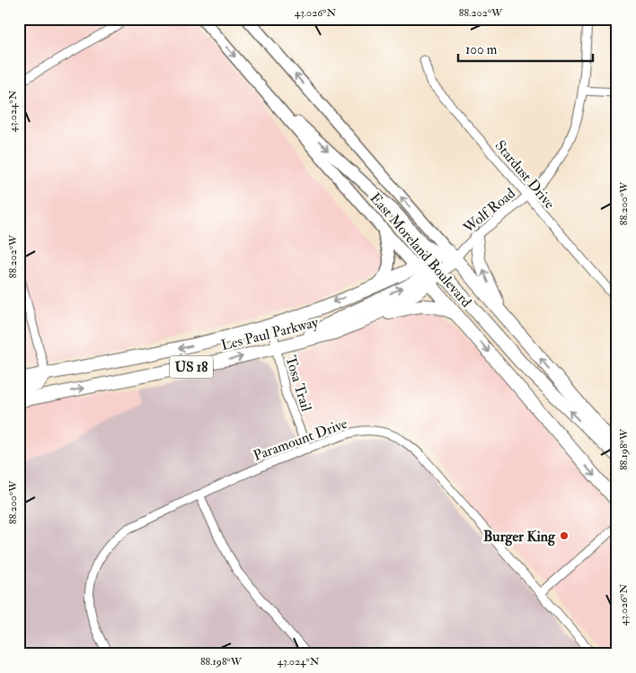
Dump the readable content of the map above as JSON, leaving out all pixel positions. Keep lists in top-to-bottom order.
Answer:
{
  "streets": {
    "main road": ["East Moreland Boulevard", "Les Paul Parkway", "US 18"],
    "street": [
      "Stardust Drive",
      "Wolf Road",
      "Tosa Trail",
      "Paramount Drive"
    ]
  },
  "crossings": [
    ["Stardust Drive", "Wolf Road"],
    ["Wolf Road", "East Moreland Boulevard"],
    ["Wolf Road", "Les Paul Parkway"],
    ["East Moreland Boulevard", "Les Paul Parkway"],
    ["East Moreland Boulevard", "US 18"],
    ["Les Paul Parkway", "US 18"],
    ["Les Paul Parkway", "Tosa Trail"],
    ["Tosa Trail", "Paramount Drive"]
  ],
  "places": ["Burger King"],
  "scale_bar": "100 m",
  "coordinates": [
    "43.026°N",
    "88.202°W",
    "43.024°N",
    "88.200°W",
    "88.198°W"
  ]
}
